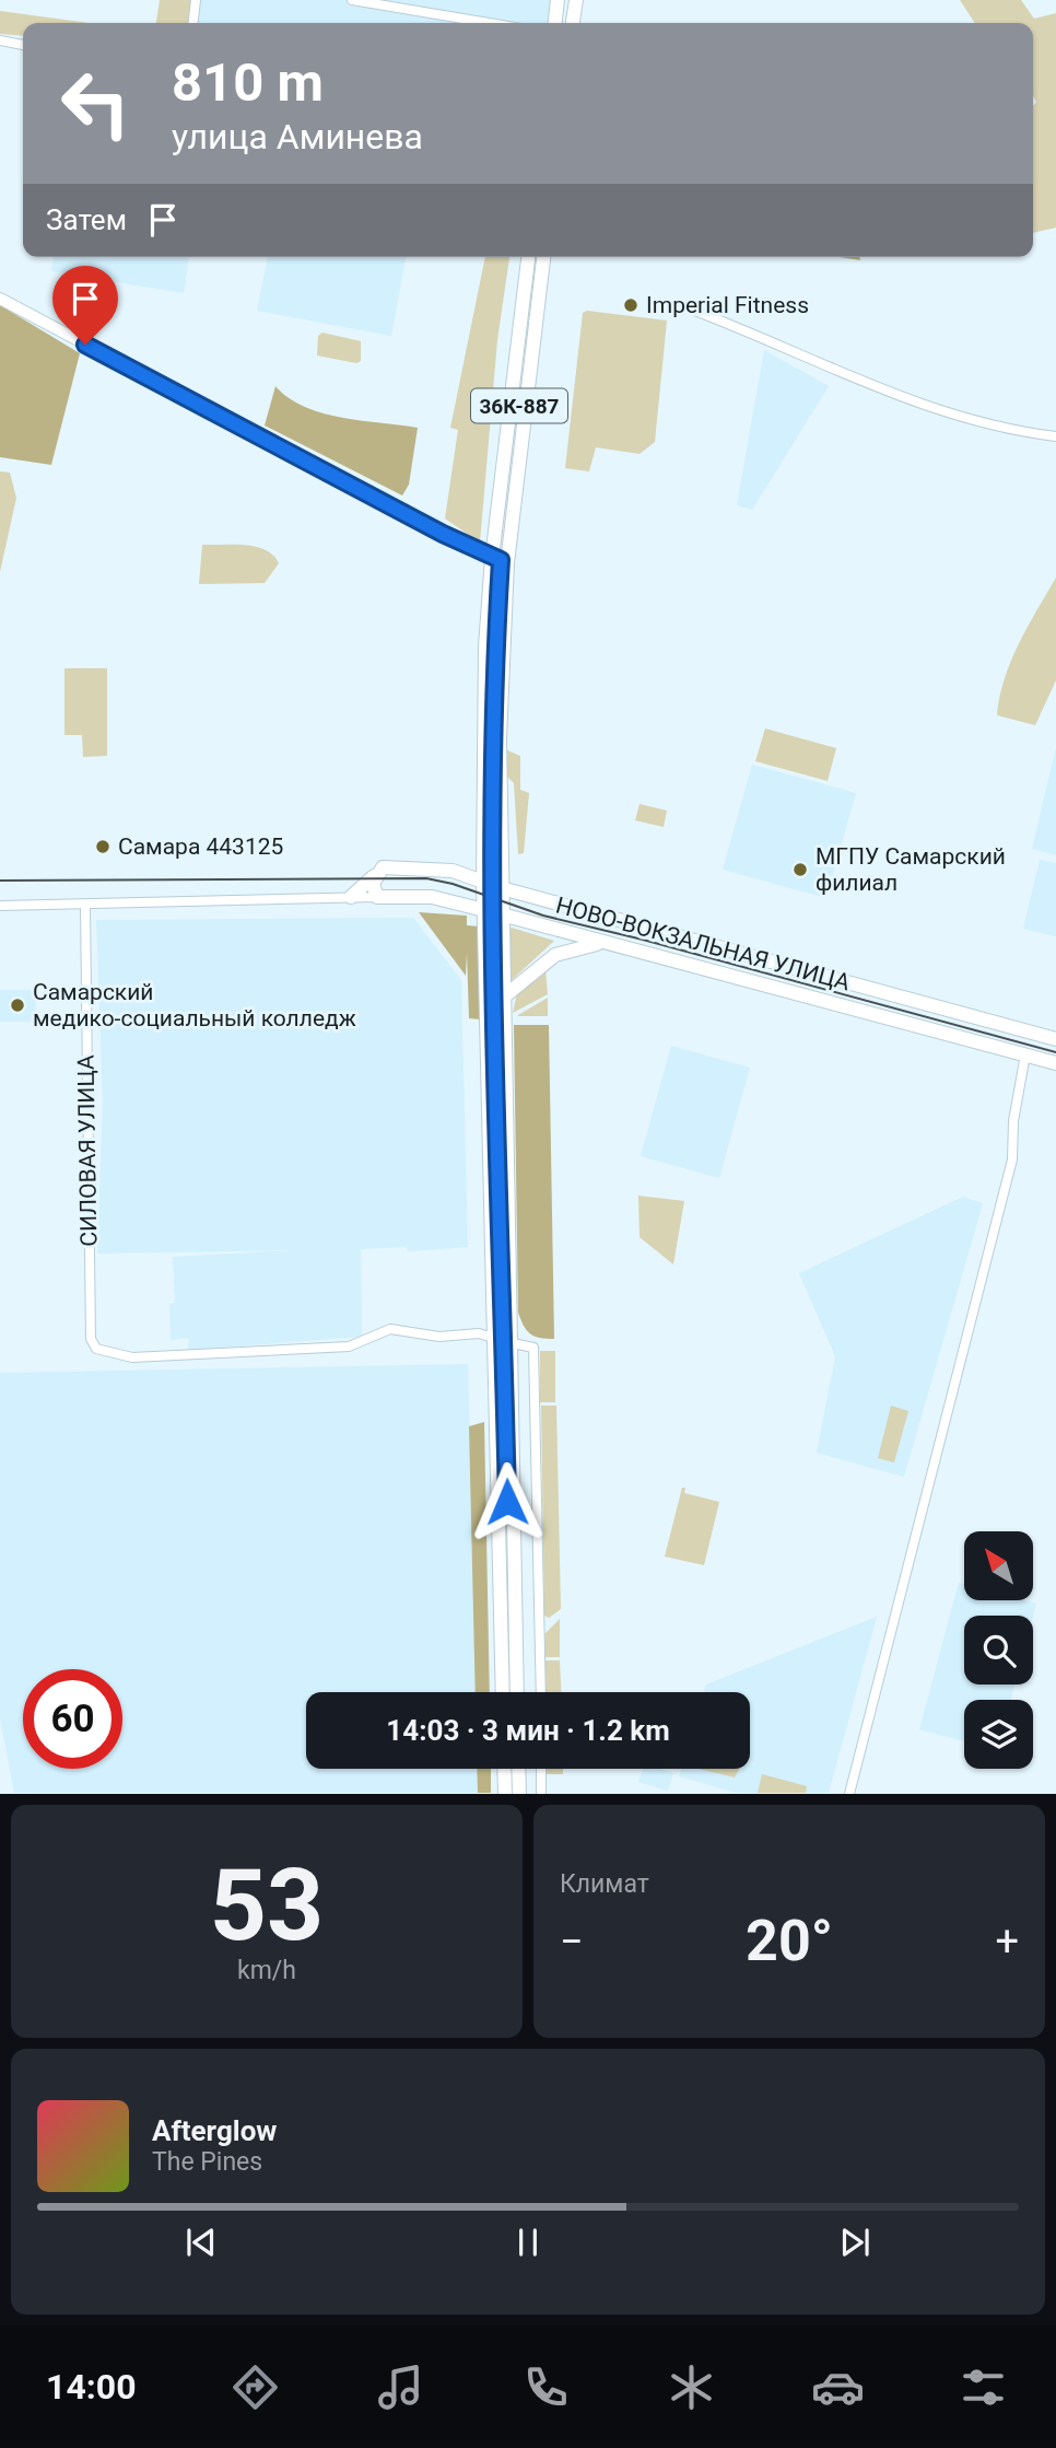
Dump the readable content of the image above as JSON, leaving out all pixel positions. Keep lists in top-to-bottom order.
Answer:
{
  "streets": {
    "main road": ["36К-887", "НОВО-ВОКЗАЛЬНАЯ УЛИЦА"],
    "street": ["СИЛОВАЯ УЛИЦА"]
  },
  "crossings": [
    ["36К-887", "НОВО-ВОКЗАЛЬНАЯ УЛИЦА"],
    ["36К-887", "СИЛОВАЯ УЛИЦА"],
    ["НОВО-ВОКЗАЛЬНАЯ УЛИЦА", "СИЛОВАЯ УЛИЦА"]
  ],
  "places": [
    "Imperial Fitness",
    "Самара 443125",
    "МГПУ Самарский филиал",
    "Самарский медико-социальный колледж"
  ],
  "north": "top left",
  "page": {
    "turn": ["810 m", "улица Аминева"],
    "then": "Затем",
    "limit": "60",
    "trip": "14:03 · 3 мин · 1.2 km",
    "tile": [
      ["53", "km/h"],
      "Климат"
    ],
    "heat": ["−", "20°", "+"],
    "song": ["Afterglow", "The Pines"],
    "tabs": "14:00"
  }
}
